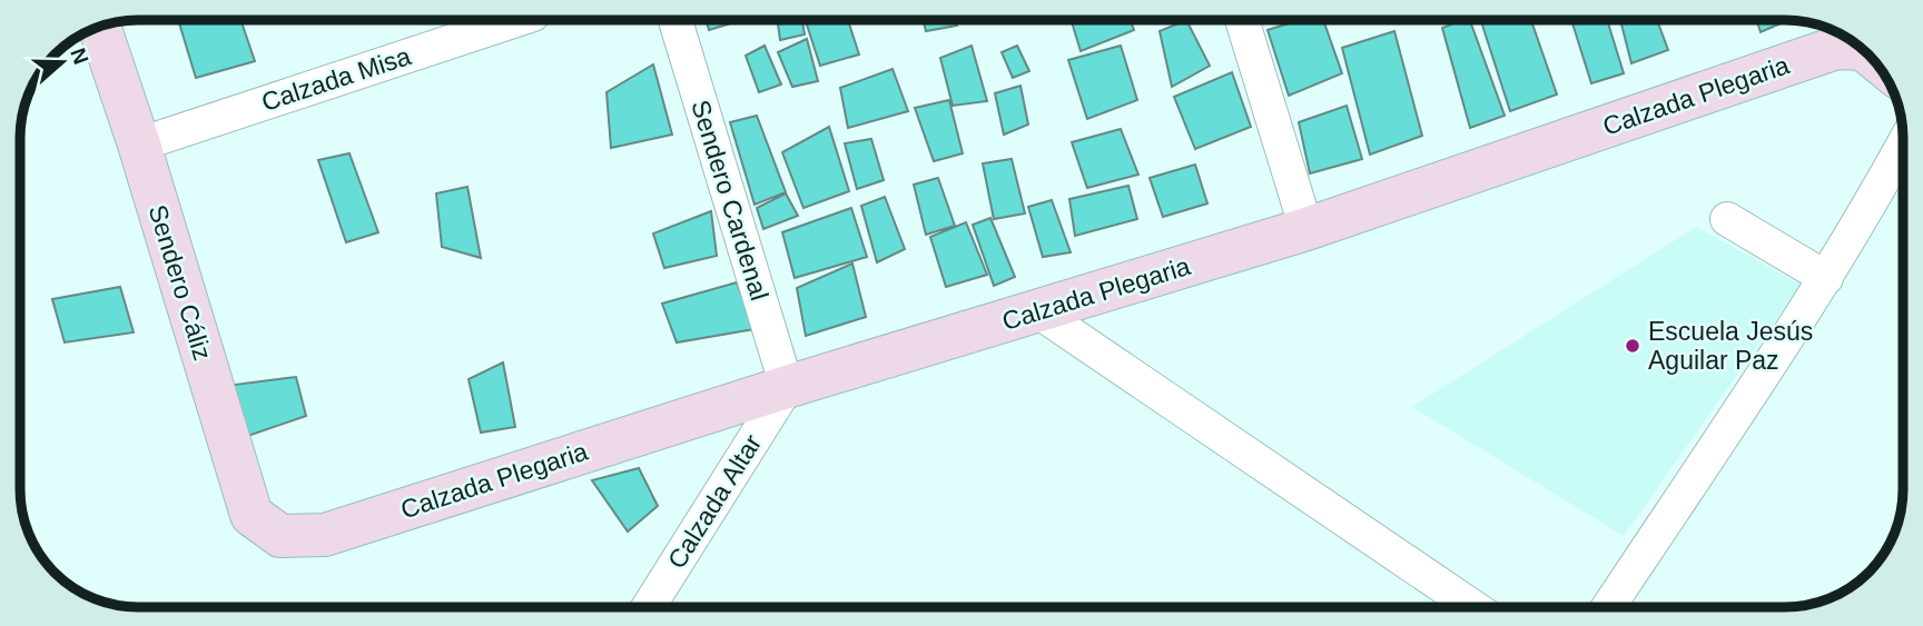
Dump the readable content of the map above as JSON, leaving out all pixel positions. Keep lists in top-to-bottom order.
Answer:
{
  "streets": {
    "street": [
      "Calzada Misa",
      "Calzada Plegaria",
      "Sendero Cardenal",
      "Sendero Cáliz",
      "Calzada Altar"
    ]
  },
  "crossings": [
    ["Calzada Misa", "Sendero Cáliz"],
    ["Calzada Plegaria", "Sendero Cardenal"],
    ["Calzada Plegaria", "Sendero Cáliz"],
    ["Calzada Plegaria", "Calzada Altar"],
    ["Sendero Cardenal", "Calzada Altar"]
  ],
  "places": ["Escuela Jesús Aguilar Paz"],
  "north": "right"
}
